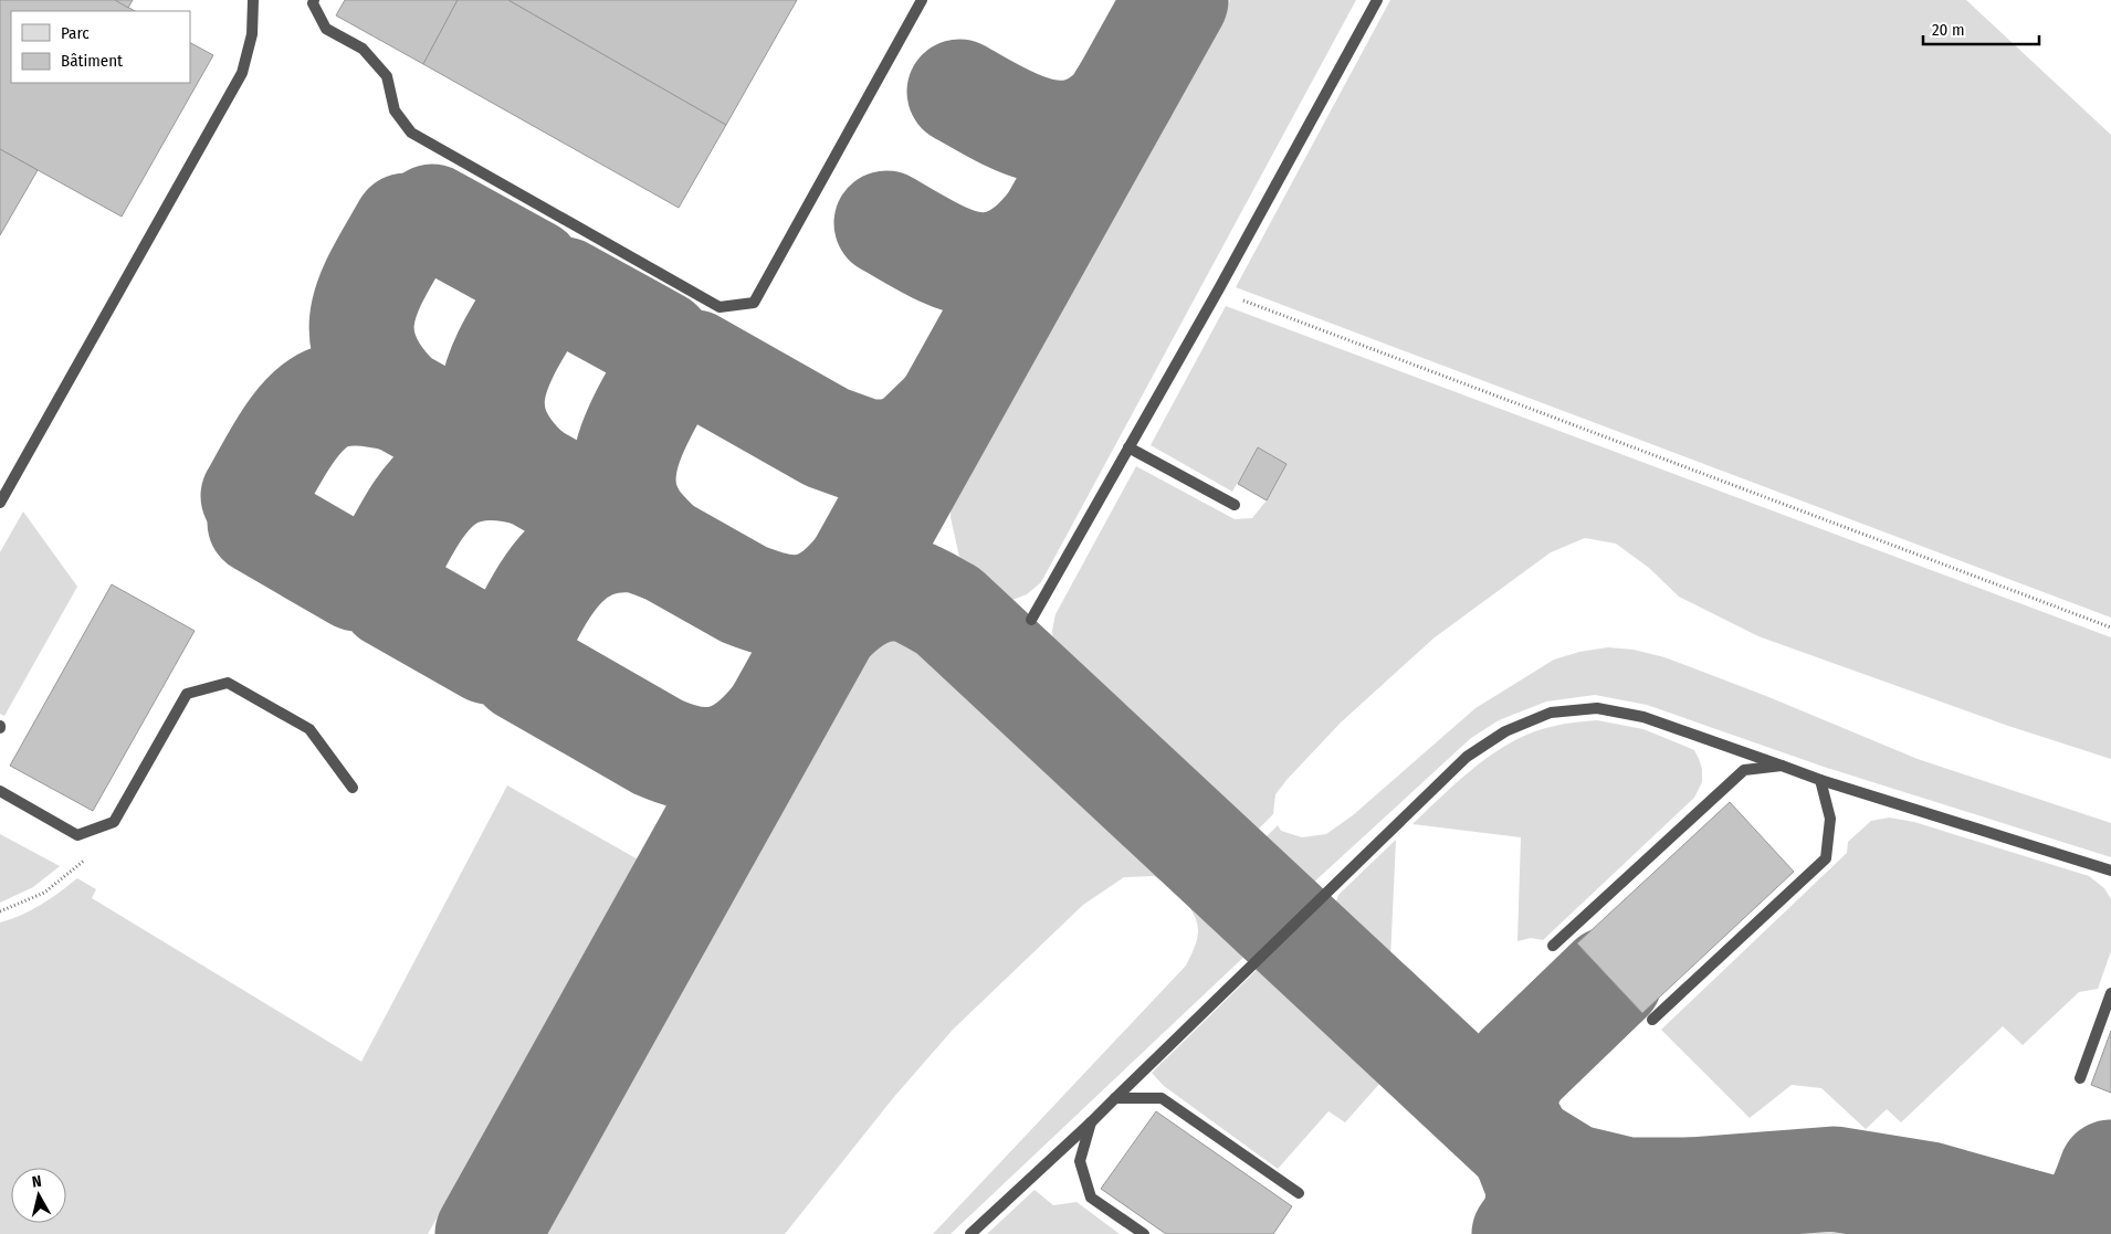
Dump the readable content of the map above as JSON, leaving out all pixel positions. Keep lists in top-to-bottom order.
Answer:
{
  "legend": ["Parc", "Bâtiment"],
  "scale_bar": "20 m",
  "north": "top"
}
